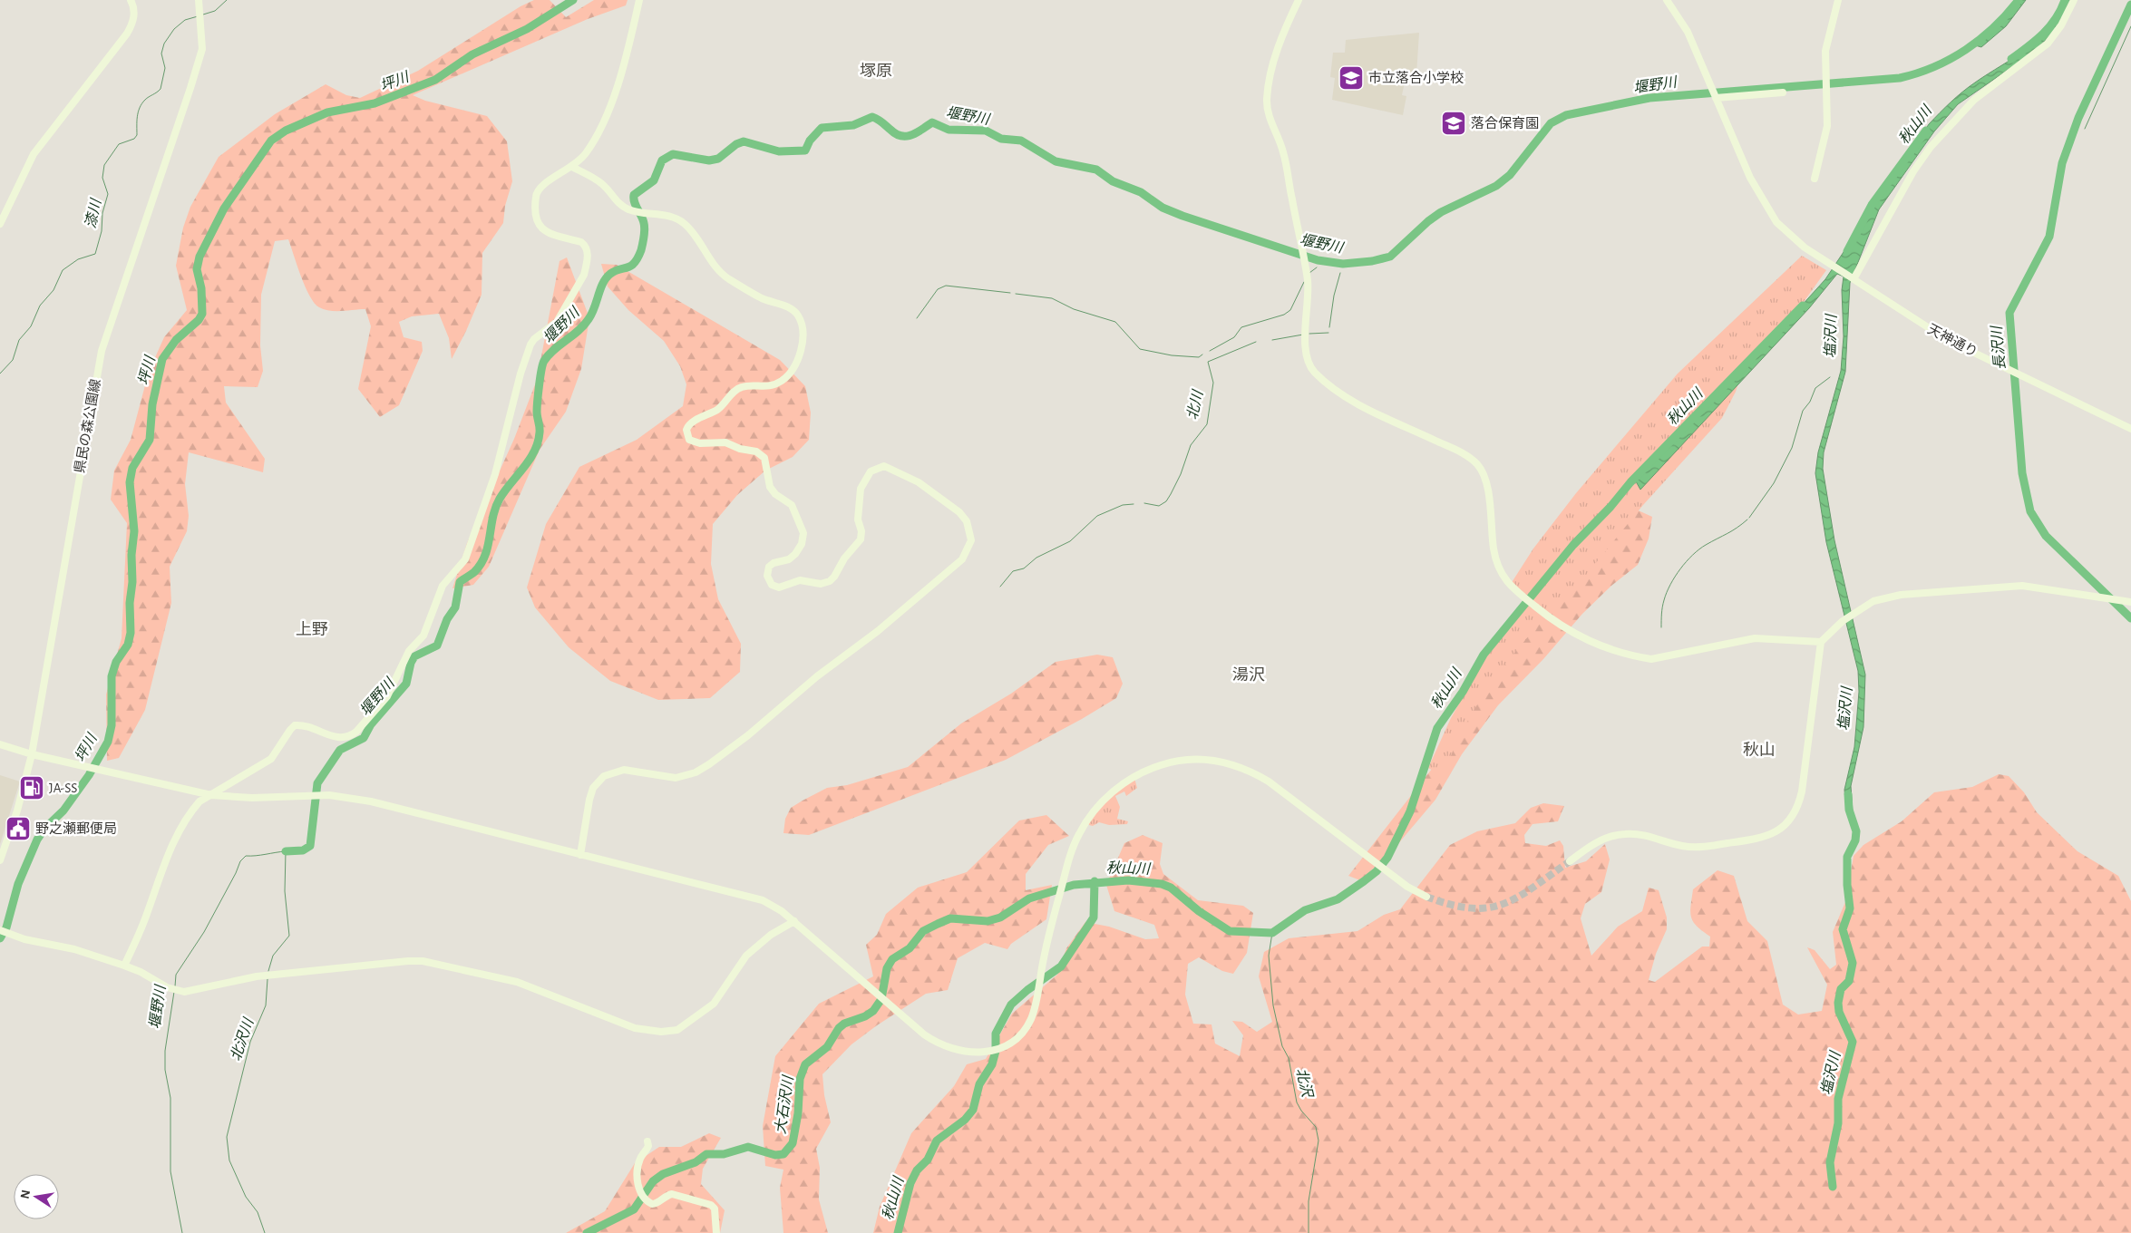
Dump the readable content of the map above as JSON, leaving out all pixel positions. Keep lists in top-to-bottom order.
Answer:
{
  "streets": {
    "street": ["天神通り", "県民の森公園線"]
  },
  "districts": [
    "塚原",
    "上野",
    "湯沢",
    "秋山"
  ],
  "water": [
    "坪川",
    "堰野川",
    "秋山川",
    "漆川",
    "塩沢川",
    "長沢川",
    "北川",
    "北沢川",
    "北沢",
    "大石沢川"
  ],
  "places": {
    "school or university": ["市立落合小学校", "落合保育園"],
    "fuel station": ["JA-SS"],
    "public building": ["野之瀬郵便局"]
  },
  "north": "left"
}
